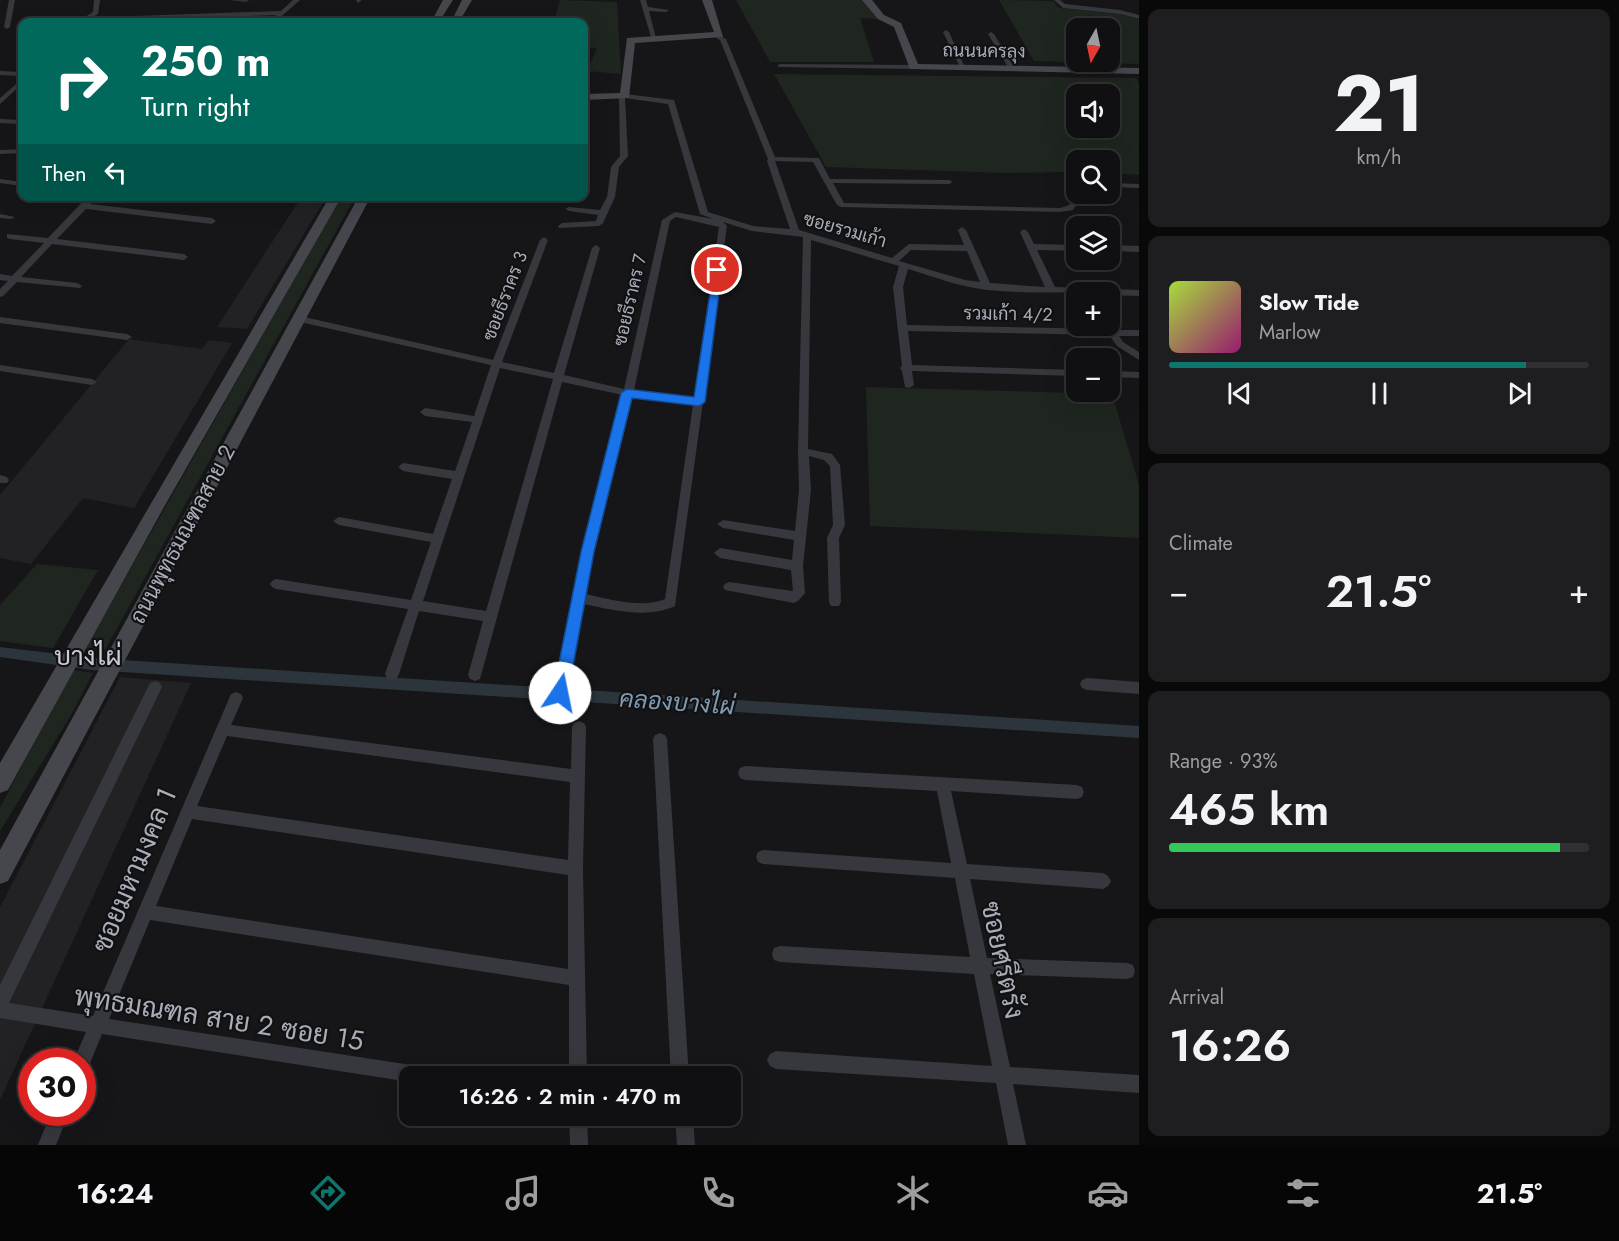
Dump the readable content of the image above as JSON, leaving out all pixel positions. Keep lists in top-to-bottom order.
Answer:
{
  "streets": {
    "main road": ["ถนนนครลุง", "ถนนพุทธมณฑลสาย 2"],
    "street": [
      "ซอยรวมเก้า",
      "ซอยธีราคร 3",
      "ซอยธีราคร 7",
      "รวมเก้า 4/2",
      "ซอยมหามงคล 1",
      "ซอยศรีตรัง",
      "พุทธมณฑล สาย 2 ซอย 15"
    ]
  },
  "crossings": [
    ["ซอยมหามงคล 1", "พุทธมณฑล สาย 2 ซอย 15"]
  ],
  "districts": ["บางไผ่"],
  "water": ["คลองบางไผ่"],
  "north": "bottom",
  "page": {
    "tile": [
      ["21", "km/h"],
      "Climate",
      ["Range · 93%", "465 km"],
      ["Arrival", "16:26"]
    ],
    "map_buttons": ["+", "−"],
    "turn": ["250 m", "Turn right"],
    "then": "Then",
    "song": ["Slow Tide", "Marlow"],
    "heat": ["−", "21.5°", "+"],
    "limit": "30",
    "trip": "16:26 · 2 min · 470 m",
    "tabs": ["16:24", "21.5°"]
  }
}
